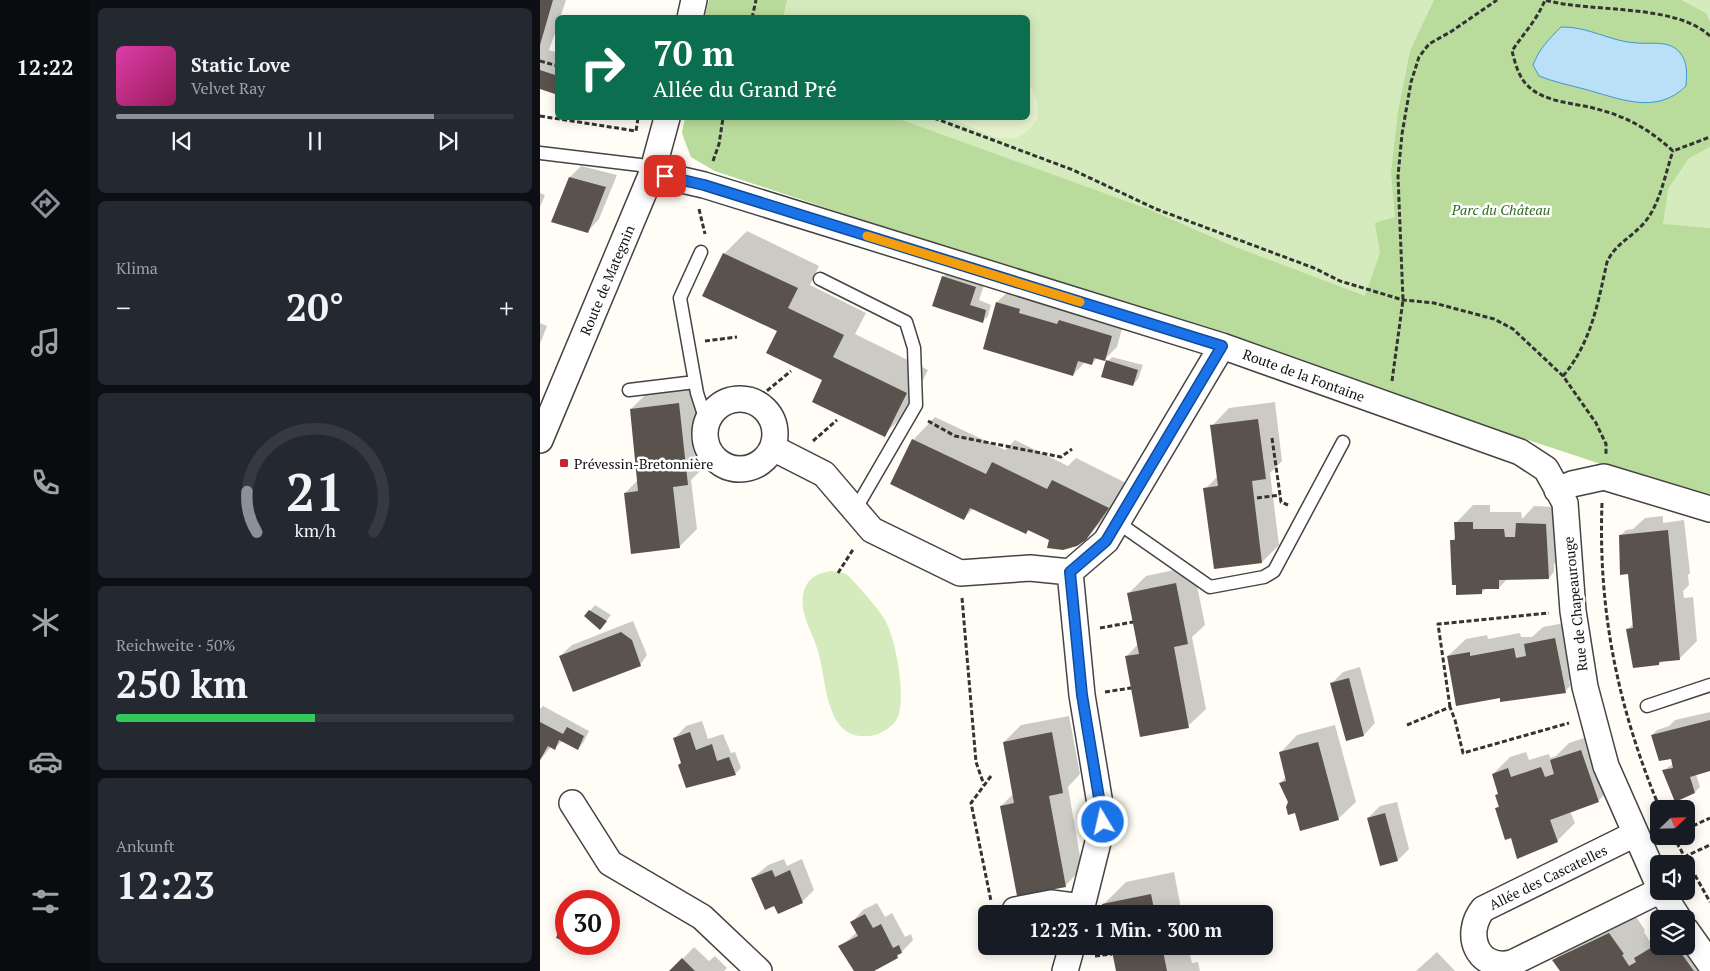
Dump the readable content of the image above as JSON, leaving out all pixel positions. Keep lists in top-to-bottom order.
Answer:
{
  "streets": {
    "street": [
      "Route de Mategnin",
      "Route de la Fontaine",
      "Rue de Chapeaurouge",
      "Allée des Cascatelles"
    ]
  },
  "crossings": [
    ["Route de Mategnin", "Route de la Fontaine"],
    ["Route de la Fontaine", "Rue de Chapeaurouge"],
    ["Rue de Chapeaurouge", "Allée des Cascatelles"]
  ],
  "parks": ["Parc du Château"],
  "places": {
    "transit": ["Prévessin-Bretonnière"]
  },
  "north": "top right",
  "page": {
    "tabs": "12:22",
    "turn": ["70 m", "Allée du Grand Pré"],
    "song": ["Static Love", "Velvet Ray"],
    "tile": [
      "Klima",
      ["Reichweite · 50%", "250 km"],
      ["Ankunft", "12:23"]
    ],
    "heat": ["−", "20°", "+"],
    "limit": "30",
    "trip": "12:23 · 1 Min. · 300 m",
    "gauge": ["21", "km/h"]
  }
}
